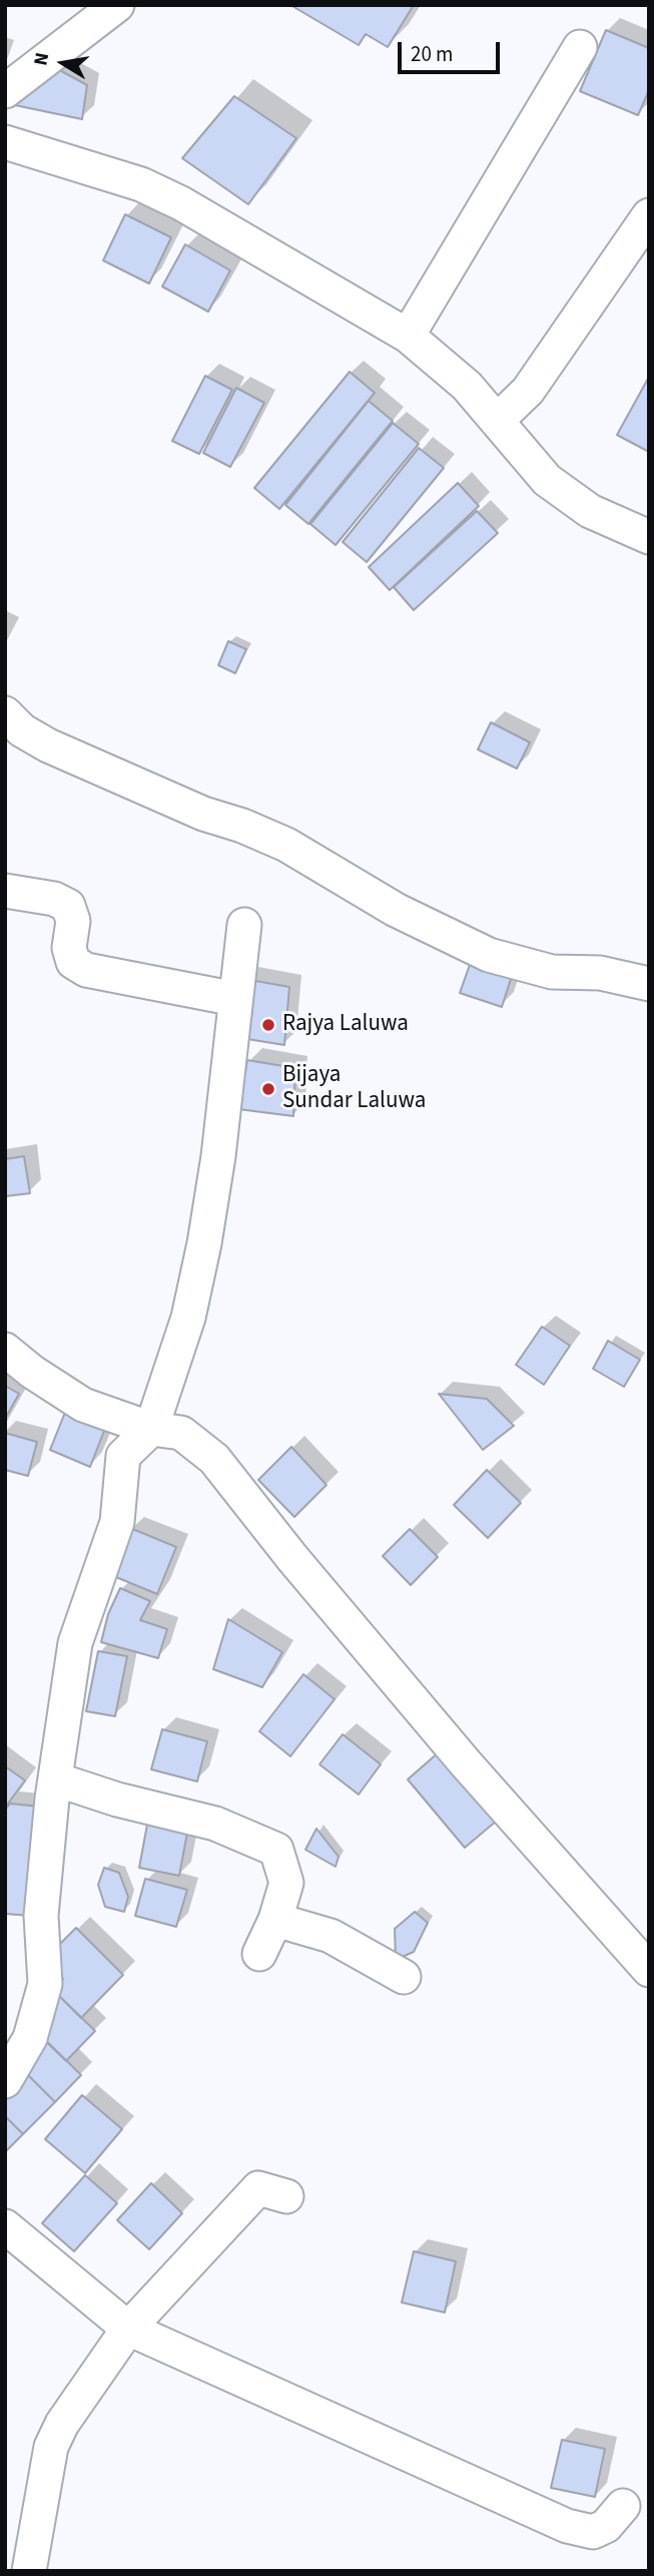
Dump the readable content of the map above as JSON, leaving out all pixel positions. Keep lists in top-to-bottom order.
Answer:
{
  "places": ["Rajya Laluwa", "Bijaya Sundar Laluwa"],
  "scale_bar": "20 m",
  "north": "left"
}
